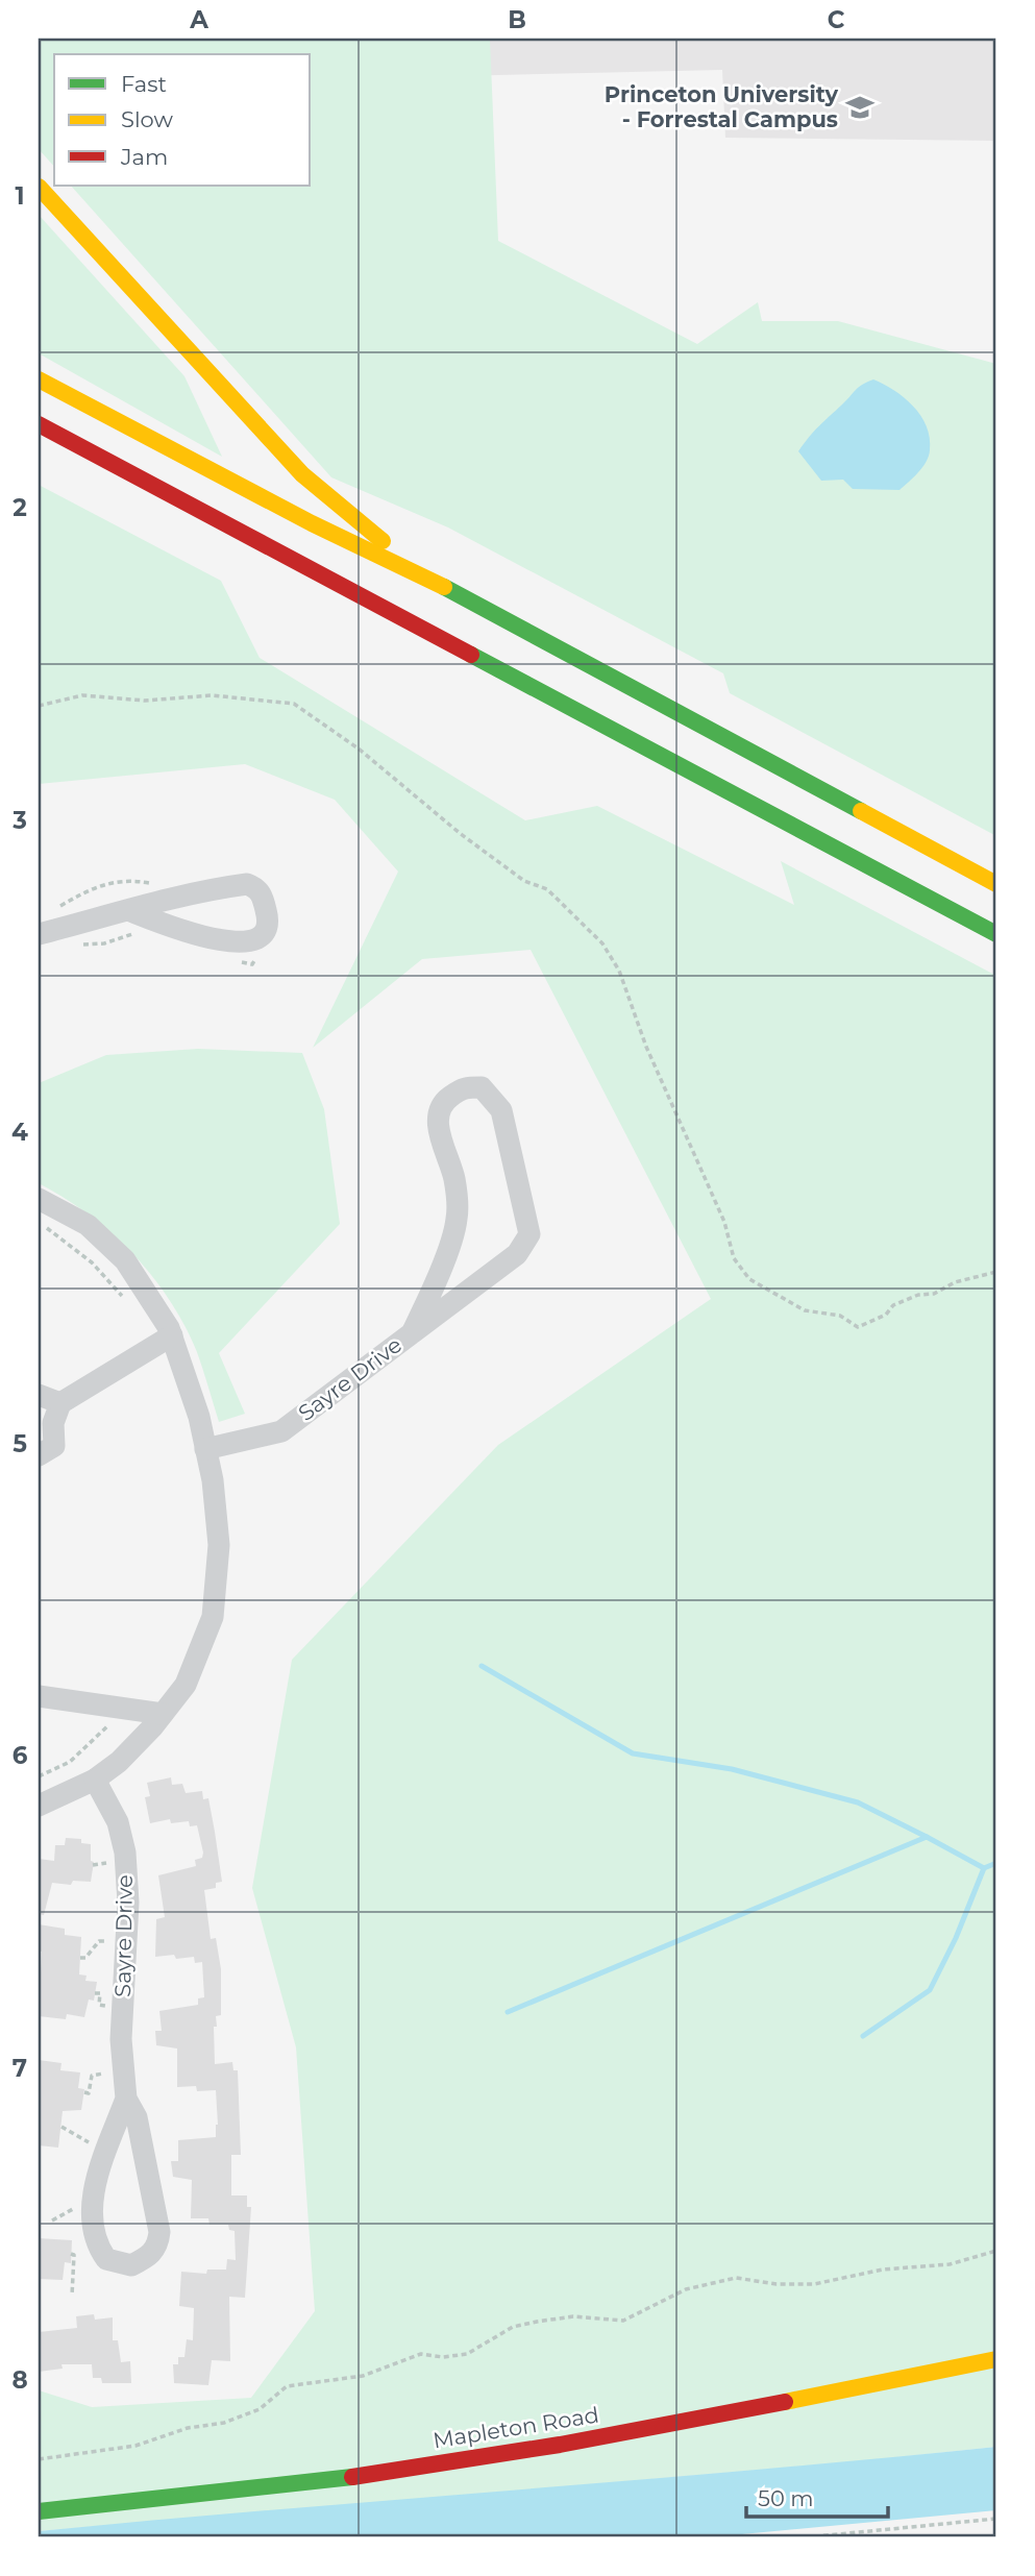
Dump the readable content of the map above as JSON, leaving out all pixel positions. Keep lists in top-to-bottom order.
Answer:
{
  "streets": {
    "main road": ["Mapleton Road"],
    "street": ["Sayre Drive"]
  },
  "places": {
    "school or university": ["Princeton University - Forrestal Campus"]
  },
  "legend": ["Fast", "Slow", "Jam"],
  "scale_bar": "50 m",
  "grid": {
    "columns": ["A", "B", "C"],
    "rows": [
      "1",
      "2",
      "3",
      "4",
      "5",
      "6",
      "7",
      "8"
    ]
  }
}
